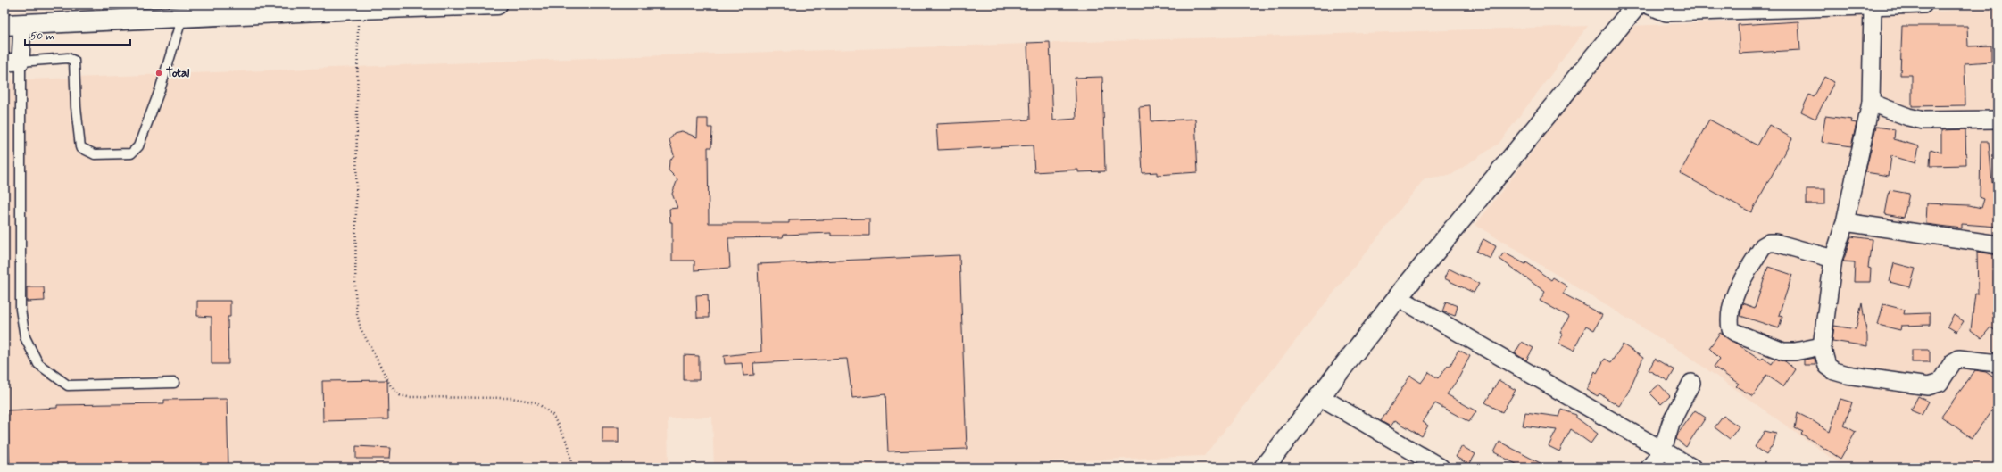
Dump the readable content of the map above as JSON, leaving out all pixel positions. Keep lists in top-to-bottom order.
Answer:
{
  "places": ["Total"],
  "scale_bar": "50 m"
}
